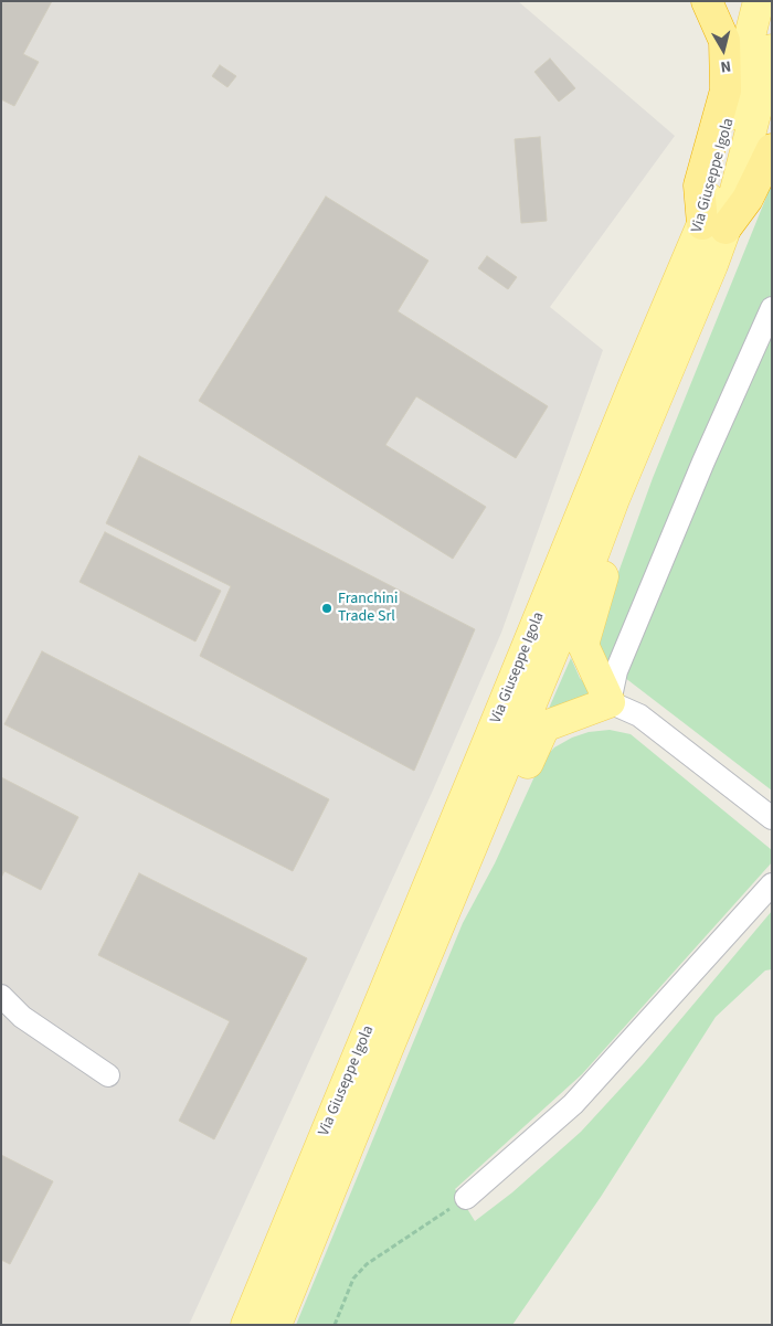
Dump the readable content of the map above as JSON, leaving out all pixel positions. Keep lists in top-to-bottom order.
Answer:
{
  "streets": {
    "main road": ["Via Giuseppe Igola"]
  },
  "places": ["Franchini Trade Srl"],
  "north": "bottom"
}
